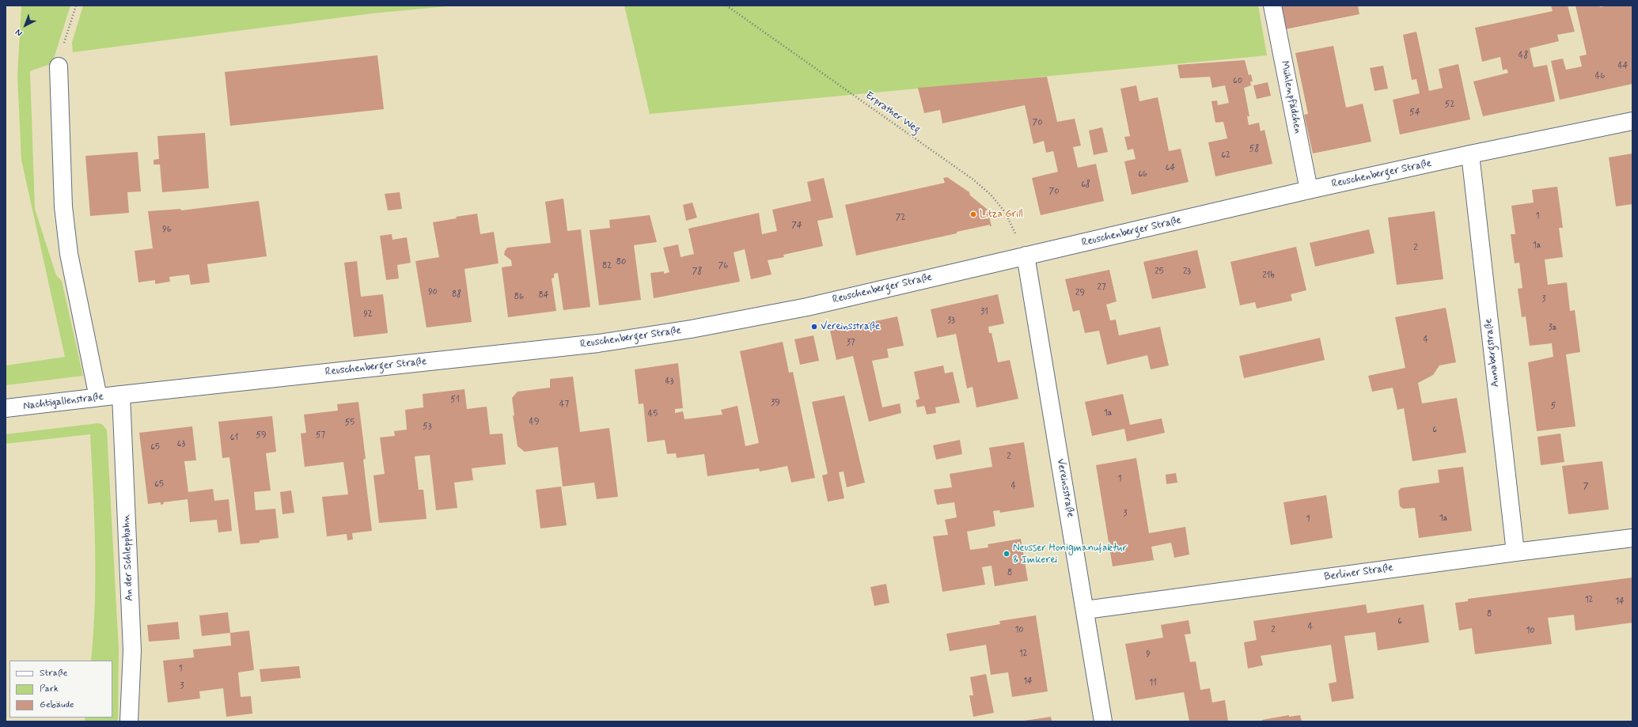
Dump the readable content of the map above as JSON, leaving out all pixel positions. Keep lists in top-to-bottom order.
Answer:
{
  "streets": {
    "main road": [
      "Mühlenpfädchen",
      "Reuschenberger Straße",
      "Annabergstraße",
      "Nachtigallenstraße",
      "Vereinsstraße",
      "An der Schleppbahn",
      "Berliner Straße"
    ],
    "path": ["Erprather Weg"]
  },
  "crossings": [
    ["Mühlenpfädchen", "Reuschenberger Straße"],
    ["Erprather Weg", "Reuschenberger Straße"],
    ["Erprather Weg", "Vereinsstraße"],
    ["Reuschenberger Straße", "Annabergstraße"],
    ["Reuschenberger Straße", "Nachtigallenstraße"],
    ["Reuschenberger Straße", "Vereinsstraße"],
    ["Reuschenberger Straße", "An der Schleppbahn"],
    ["Annabergstraße", "Berliner Straße"],
    ["Nachtigallenstraße", "An der Schleppbahn"],
    ["Vereinsstraße", "Berliner Straße"]
  ],
  "places": ["Litza Grill", "Vereinsstraße", "Neusser Honigmanufaktur & Imkerei"],
  "house_numbers": [
    "48",
    "44",
    "46",
    "60",
    "52",
    "54",
    "70",
    "58",
    "62",
    "64",
    "66",
    "68",
    "70",
    "1",
    "72",
    "74",
    "96",
    "1a",
    "2",
    "80",
    "82",
    "76",
    "78",
    "25",
    "23",
    "21b",
    "27",
    "90",
    "29",
    "88",
    "84",
    "86",
    "3",
    "31",
    "92",
    "33",
    "3a",
    "4",
    "37",
    "43",
    "51",
    "39",
    "47",
    "5",
    "1a",
    "45",
    "49",
    "55",
    "53",
    "6",
    "59",
    "57",
    "61",
    "63",
    "65",
    "2",
    "1",
    "65",
    "4",
    "7",
    "3",
    "1a",
    "1",
    "8",
    "12",
    "14",
    "8",
    "6",
    "4",
    "10",
    "2",
    "10",
    "12",
    "9",
    "1",
    "14",
    "11",
    "3"
  ],
  "legend": ["Straße", "Park", "Gebäude"],
  "north": "bottom left"
}
